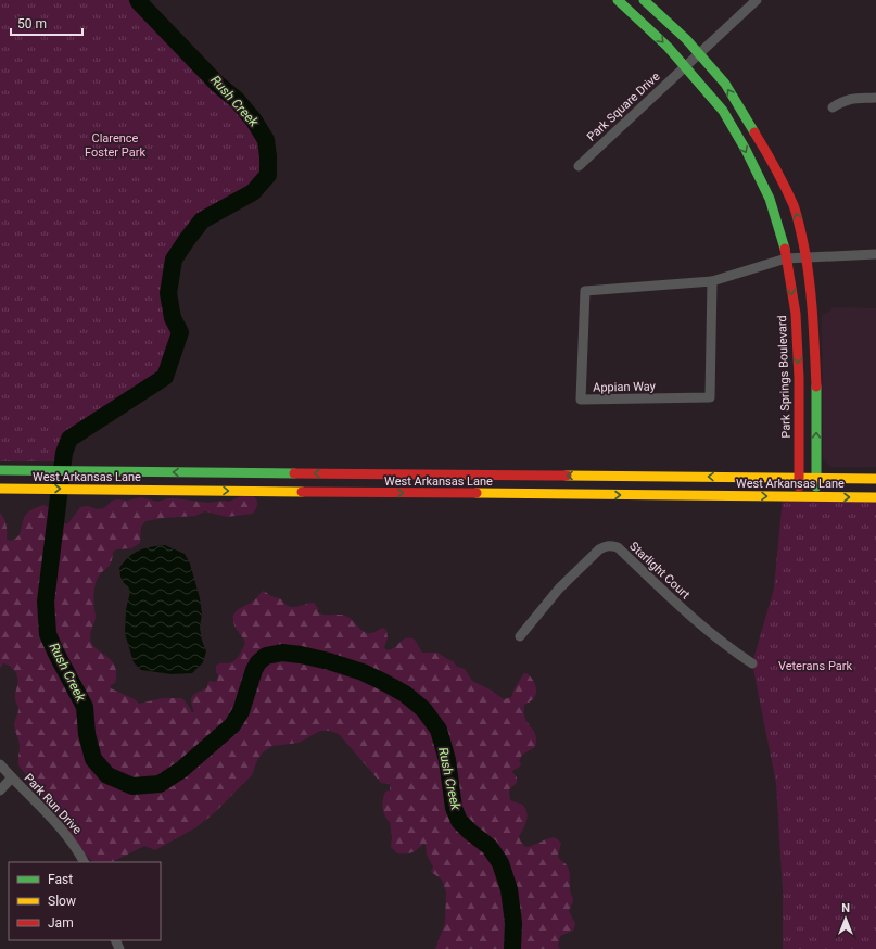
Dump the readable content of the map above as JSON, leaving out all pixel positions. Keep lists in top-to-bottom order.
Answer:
{
  "streets": {
    "main road": ["Park Springs Boulevard", "West Arkansas Lane"],
    "street": [
      "Park Square Drive",
      "Appian Way",
      "Starlight Court",
      "Park Run Drive"
    ]
  },
  "crossings": [
    ["Park Square Drive", "Park Springs Boulevard"],
    ["Park Springs Boulevard", "Appian Way"],
    ["Park Springs Boulevard", "West Arkansas Lane"]
  ],
  "water": ["Rush Creek"],
  "parks": ["Clarence Foster Park", "Veterans Park"],
  "legend": ["Fast", "Slow", "Jam"],
  "scale_bar": "50 m",
  "north": "top"
}
